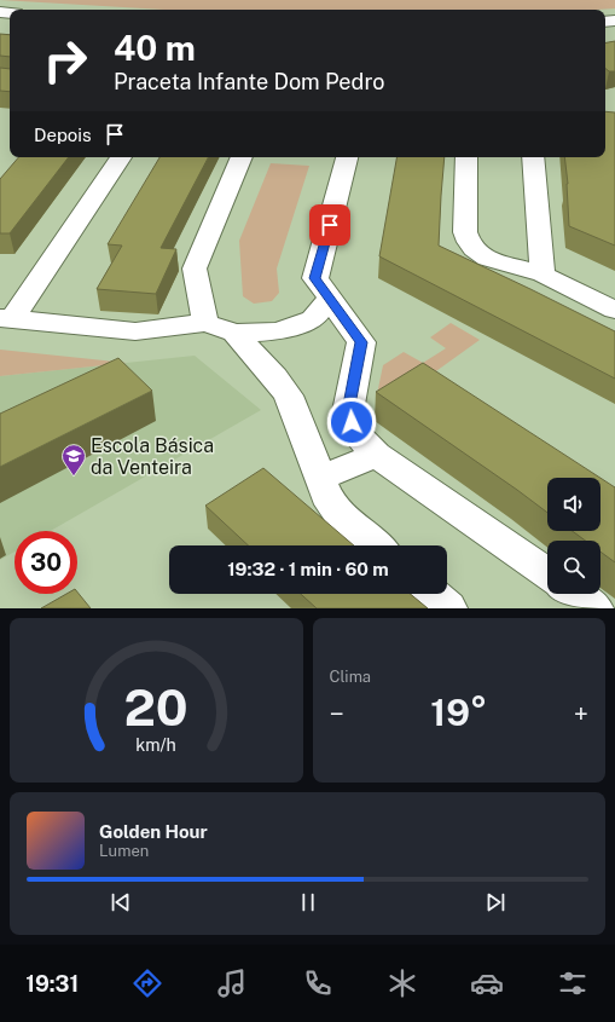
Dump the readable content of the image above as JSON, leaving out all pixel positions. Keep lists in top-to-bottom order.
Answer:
{
  "places": {
    "school or university": ["Escola Básica da Venteira"]
  },
  "page": {
    "turn": ["40 m", "Praceta Infante Dom Pedro"],
    "then": "Depois",
    "limit": "30",
    "trip": "19:32 · 1 min · 60 m",
    "tile": "Clima",
    "heat": ["−", "19°", "+"],
    "song": ["Golden Hour", "Lumen"],
    "tabs": "19:31",
    "gauge": ["20", "km/h"]
  }
}
